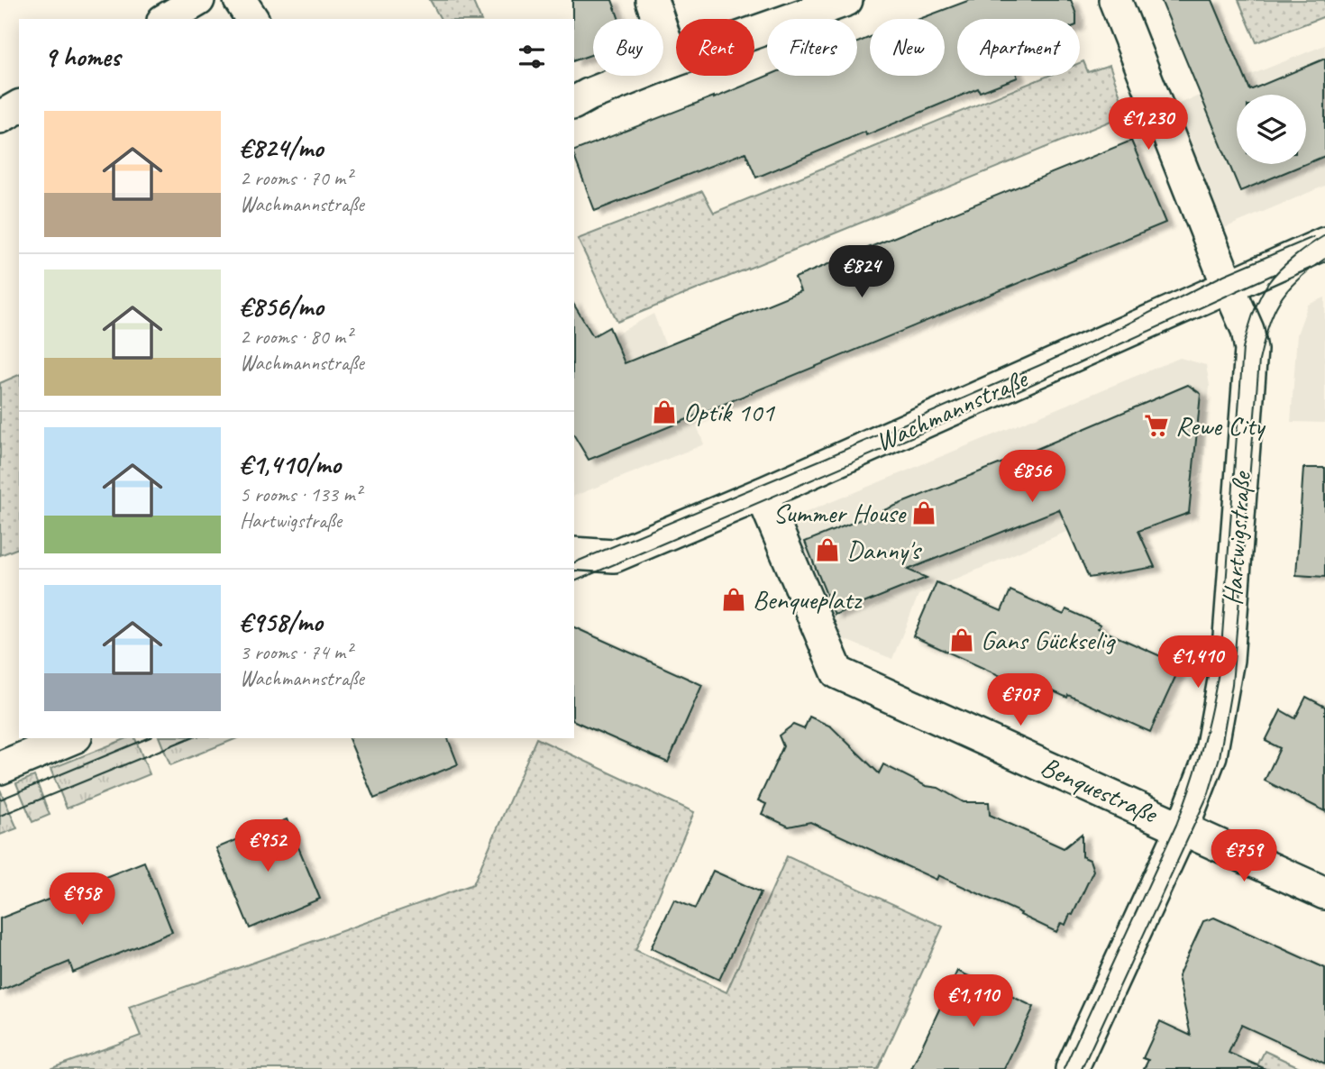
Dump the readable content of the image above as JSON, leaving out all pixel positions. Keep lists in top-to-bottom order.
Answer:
{
  "streets": {
    "street": ["Wachmannstraße", "Hartwigstraße", "Benquestraße"]
  },
  "crossings": [
    ["Wachmannstraße", "Hartwigstraße"],
    ["Wachmannstraße", "Benquestraße"],
    ["Hartwigstraße", "Benquestraße"]
  ],
  "places": {
    "shop": [
      "Optik 101",
      "Summer House",
      "Danny's",
      "Benqueplatz",
      "Gans Gückselig"
    ],
    "supermarket": ["Rewe City"]
  },
  "page": {
    "chip": [
      "Buy",
      "Rent",
      "Filters",
      "New",
      "Apartment"
    ],
    "heading": "9 homes",
    "list": [
      {
        "name": "€824/mo",
        "note": "2 rooms · 70 m² · Wachmannstraße"
      },
      {
        "name": "€856/mo",
        "note": "2 rooms · 80 m² · Wachmannstraße"
      },
      {
        "name": "€1,410/mo",
        "note": "5 rooms · 133 m² · Hartwigstraße"
      },
      {
        "name": "€958/mo",
        "note": "3 rooms · 74 m² · Wachmannstraße"
      }
    ],
    "price": [
      "€1,230",
      "€824",
      "€856",
      "€1,410",
      "€707",
      "€952",
      "€759",
      "€958",
      "€1,110"
    ]
  }
}
